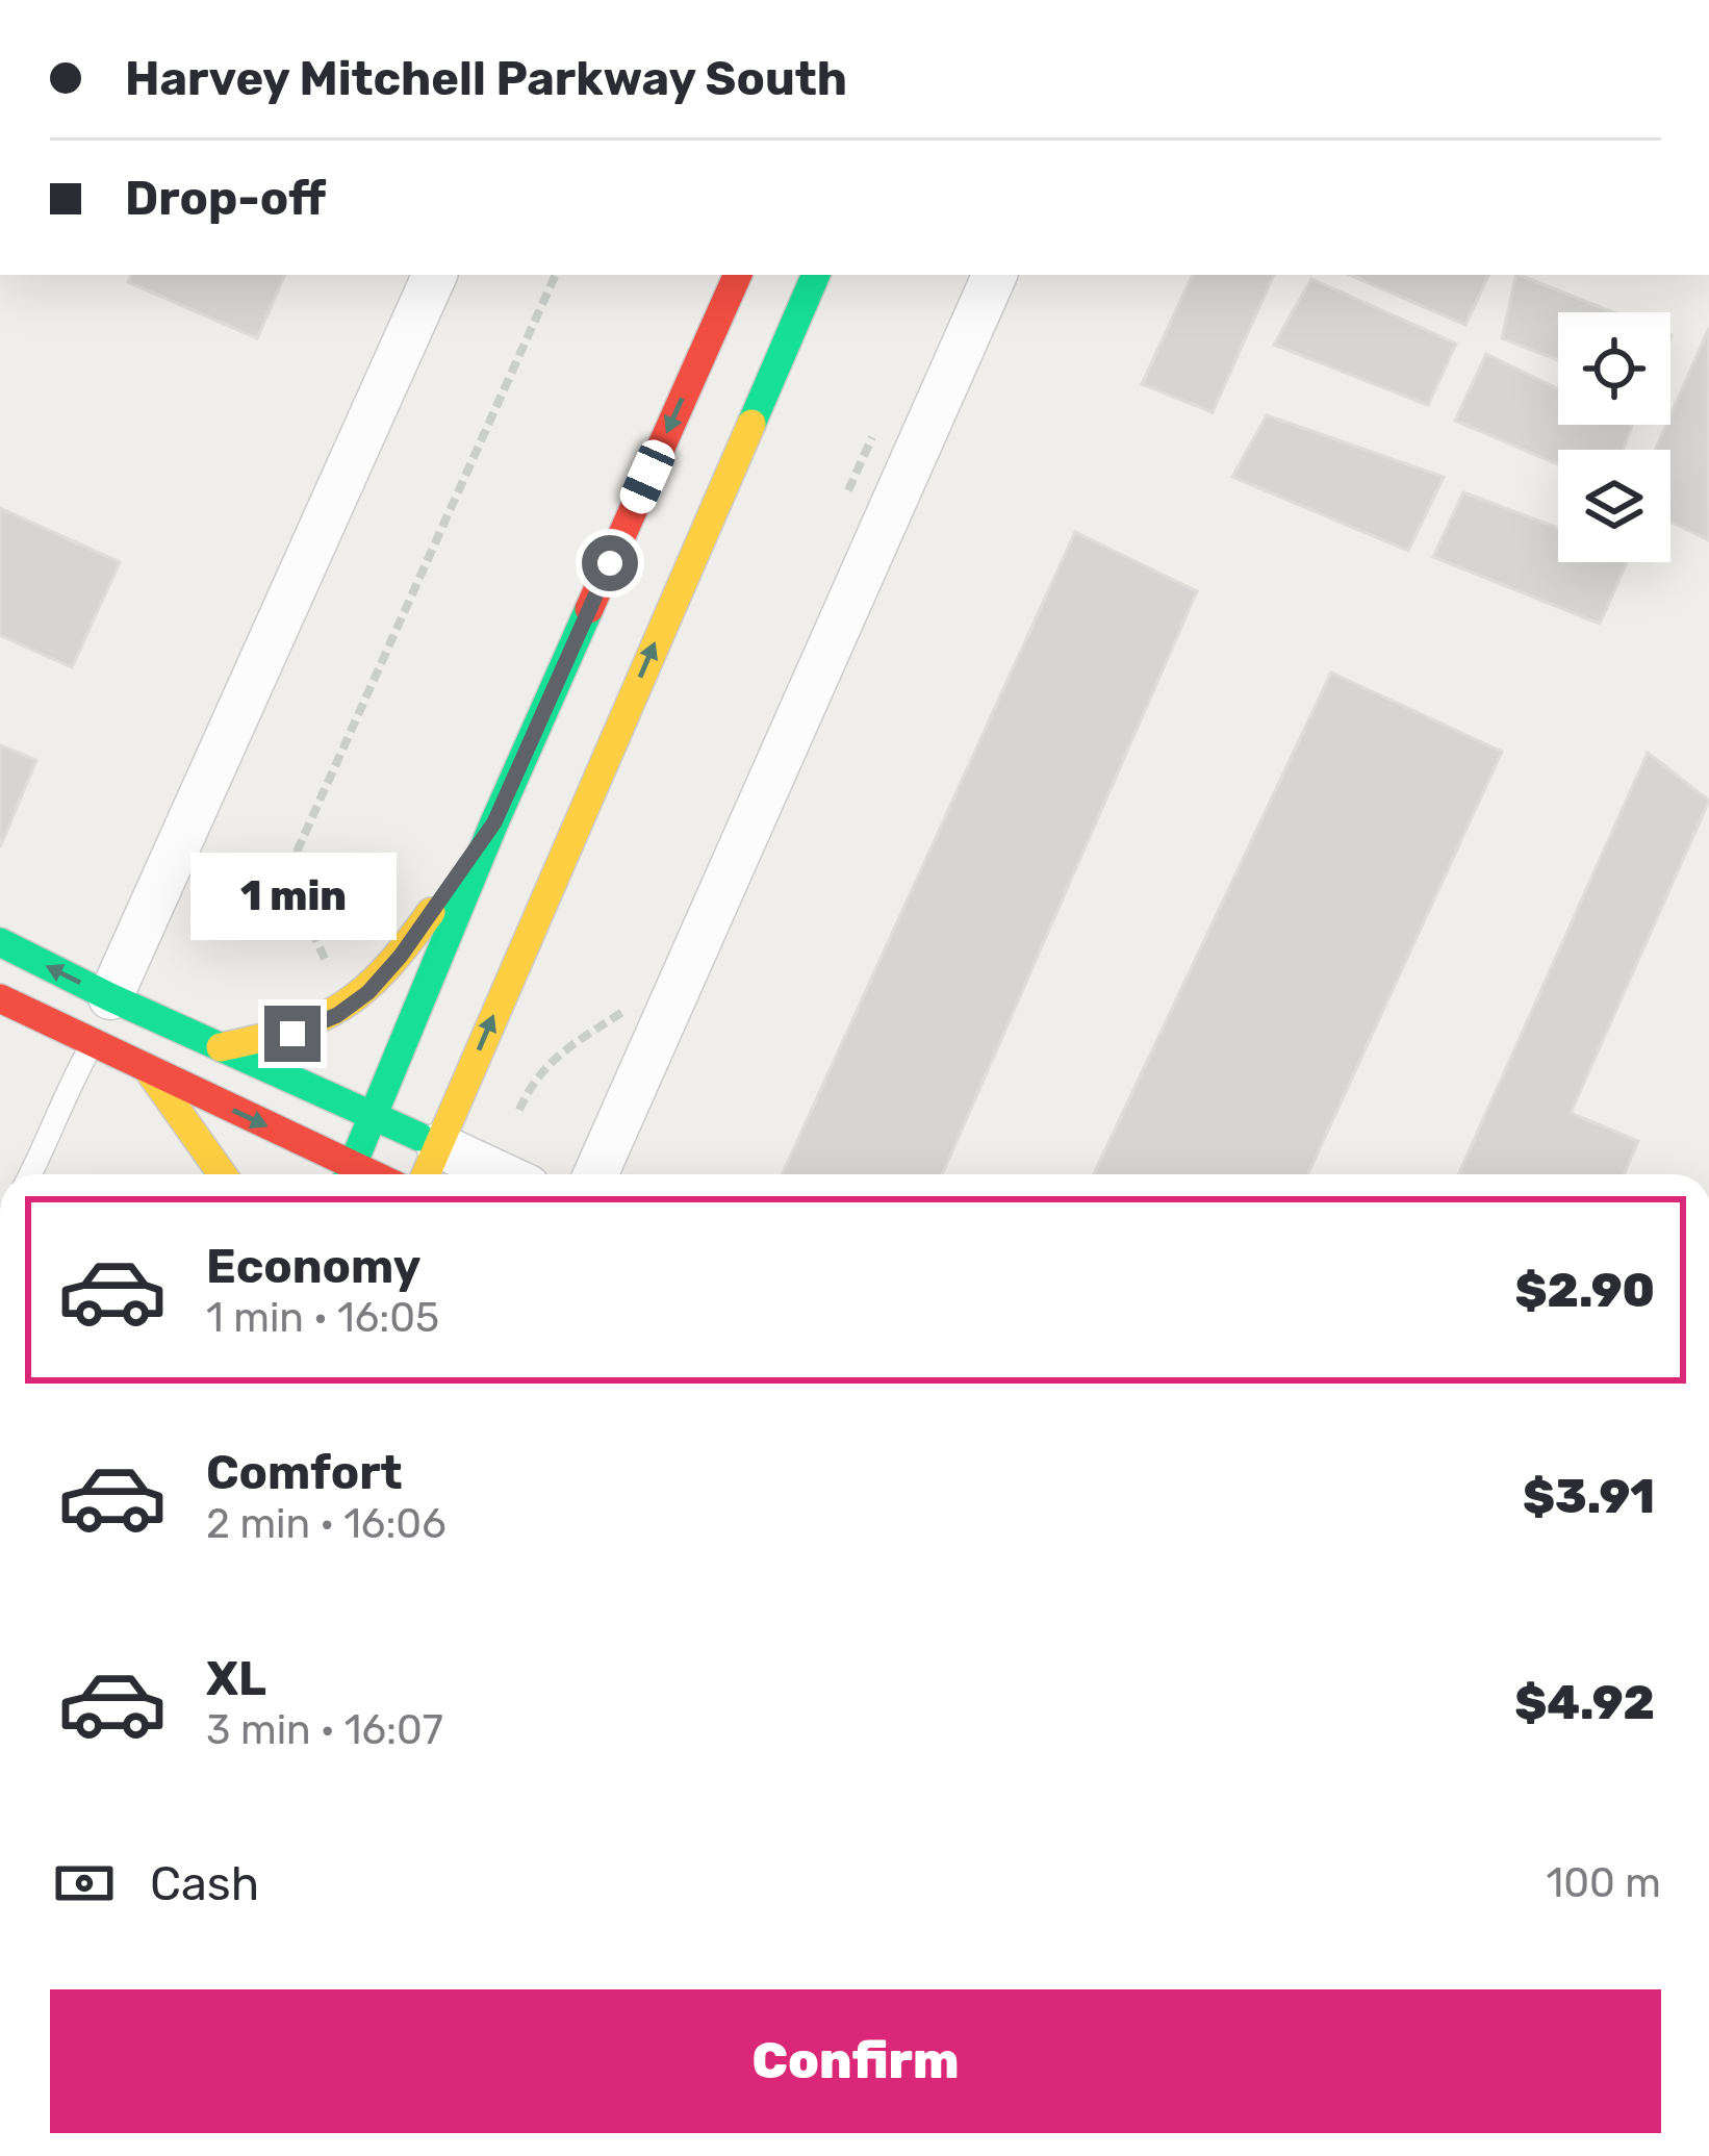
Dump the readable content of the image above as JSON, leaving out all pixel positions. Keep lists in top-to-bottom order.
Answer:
{
  "page": {
    "banner": ["Harvey Mitchell Parkway South", "Drop-off"],
    "bubble": "1 min",
    "list": [
      {
        "name": "Economy",
        "note": "1 min · 16:05",
        "value": "$2.90"
      },
      {
        "name": "Comfort",
        "note": "2 min · 16:06",
        "value": "$3.91"
      },
      {
        "name": "XL",
        "note": "3 min · 16:07",
        "value": "$4.92"
      }
    ],
    "pay": ["Cash", "100 m"],
    "buttons": "Confirm"
  }
}
